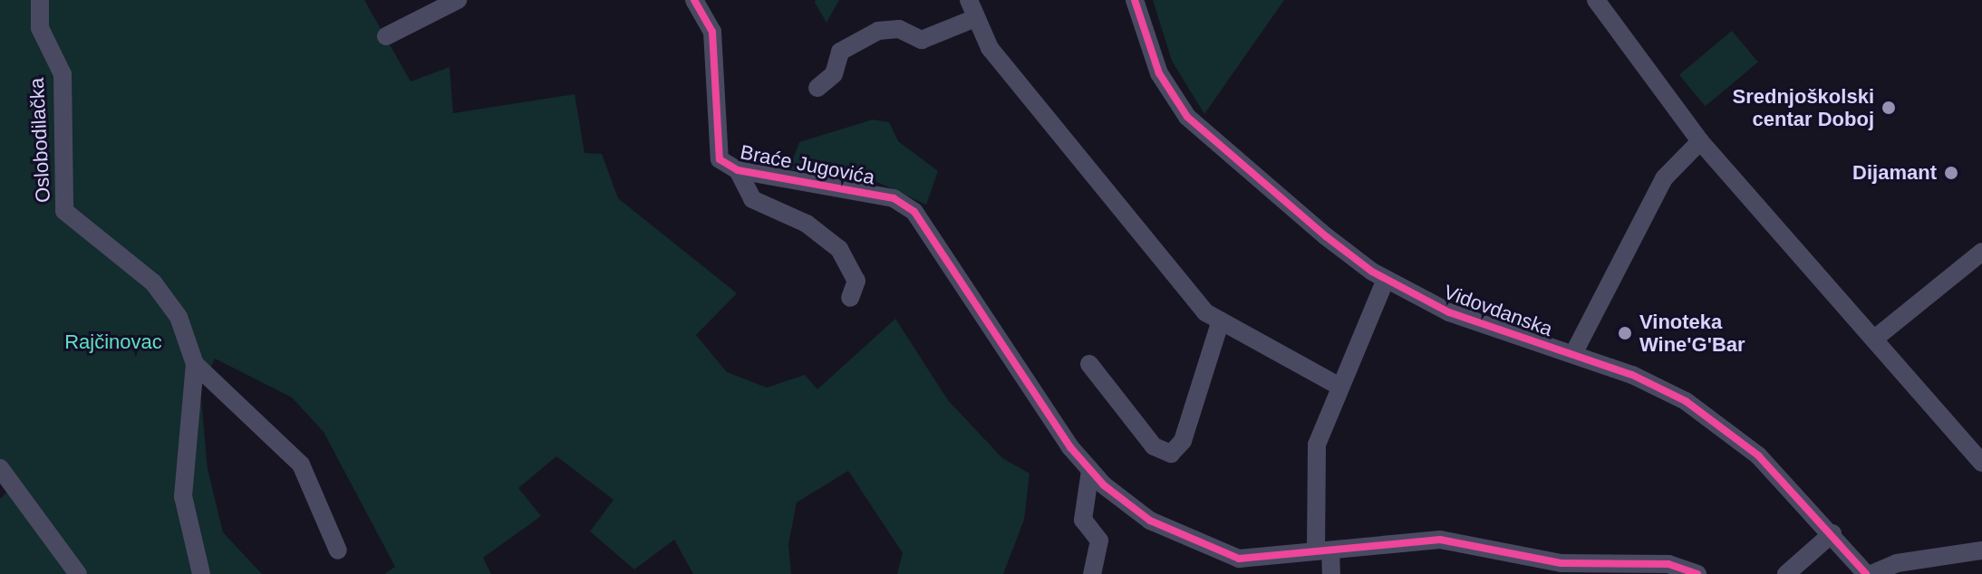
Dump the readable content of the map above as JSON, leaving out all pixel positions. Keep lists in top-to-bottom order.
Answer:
{
  "streets": {
    "street": ["Oslobodilačka", "Braće Jugovića", "Vidovdanska"]
  },
  "parks": ["Rajčinovac"],
  "places": ["Srednjoškolski centar Doboj", "Dijamant", "Vinoteka Wine'G'Bar"]
}
